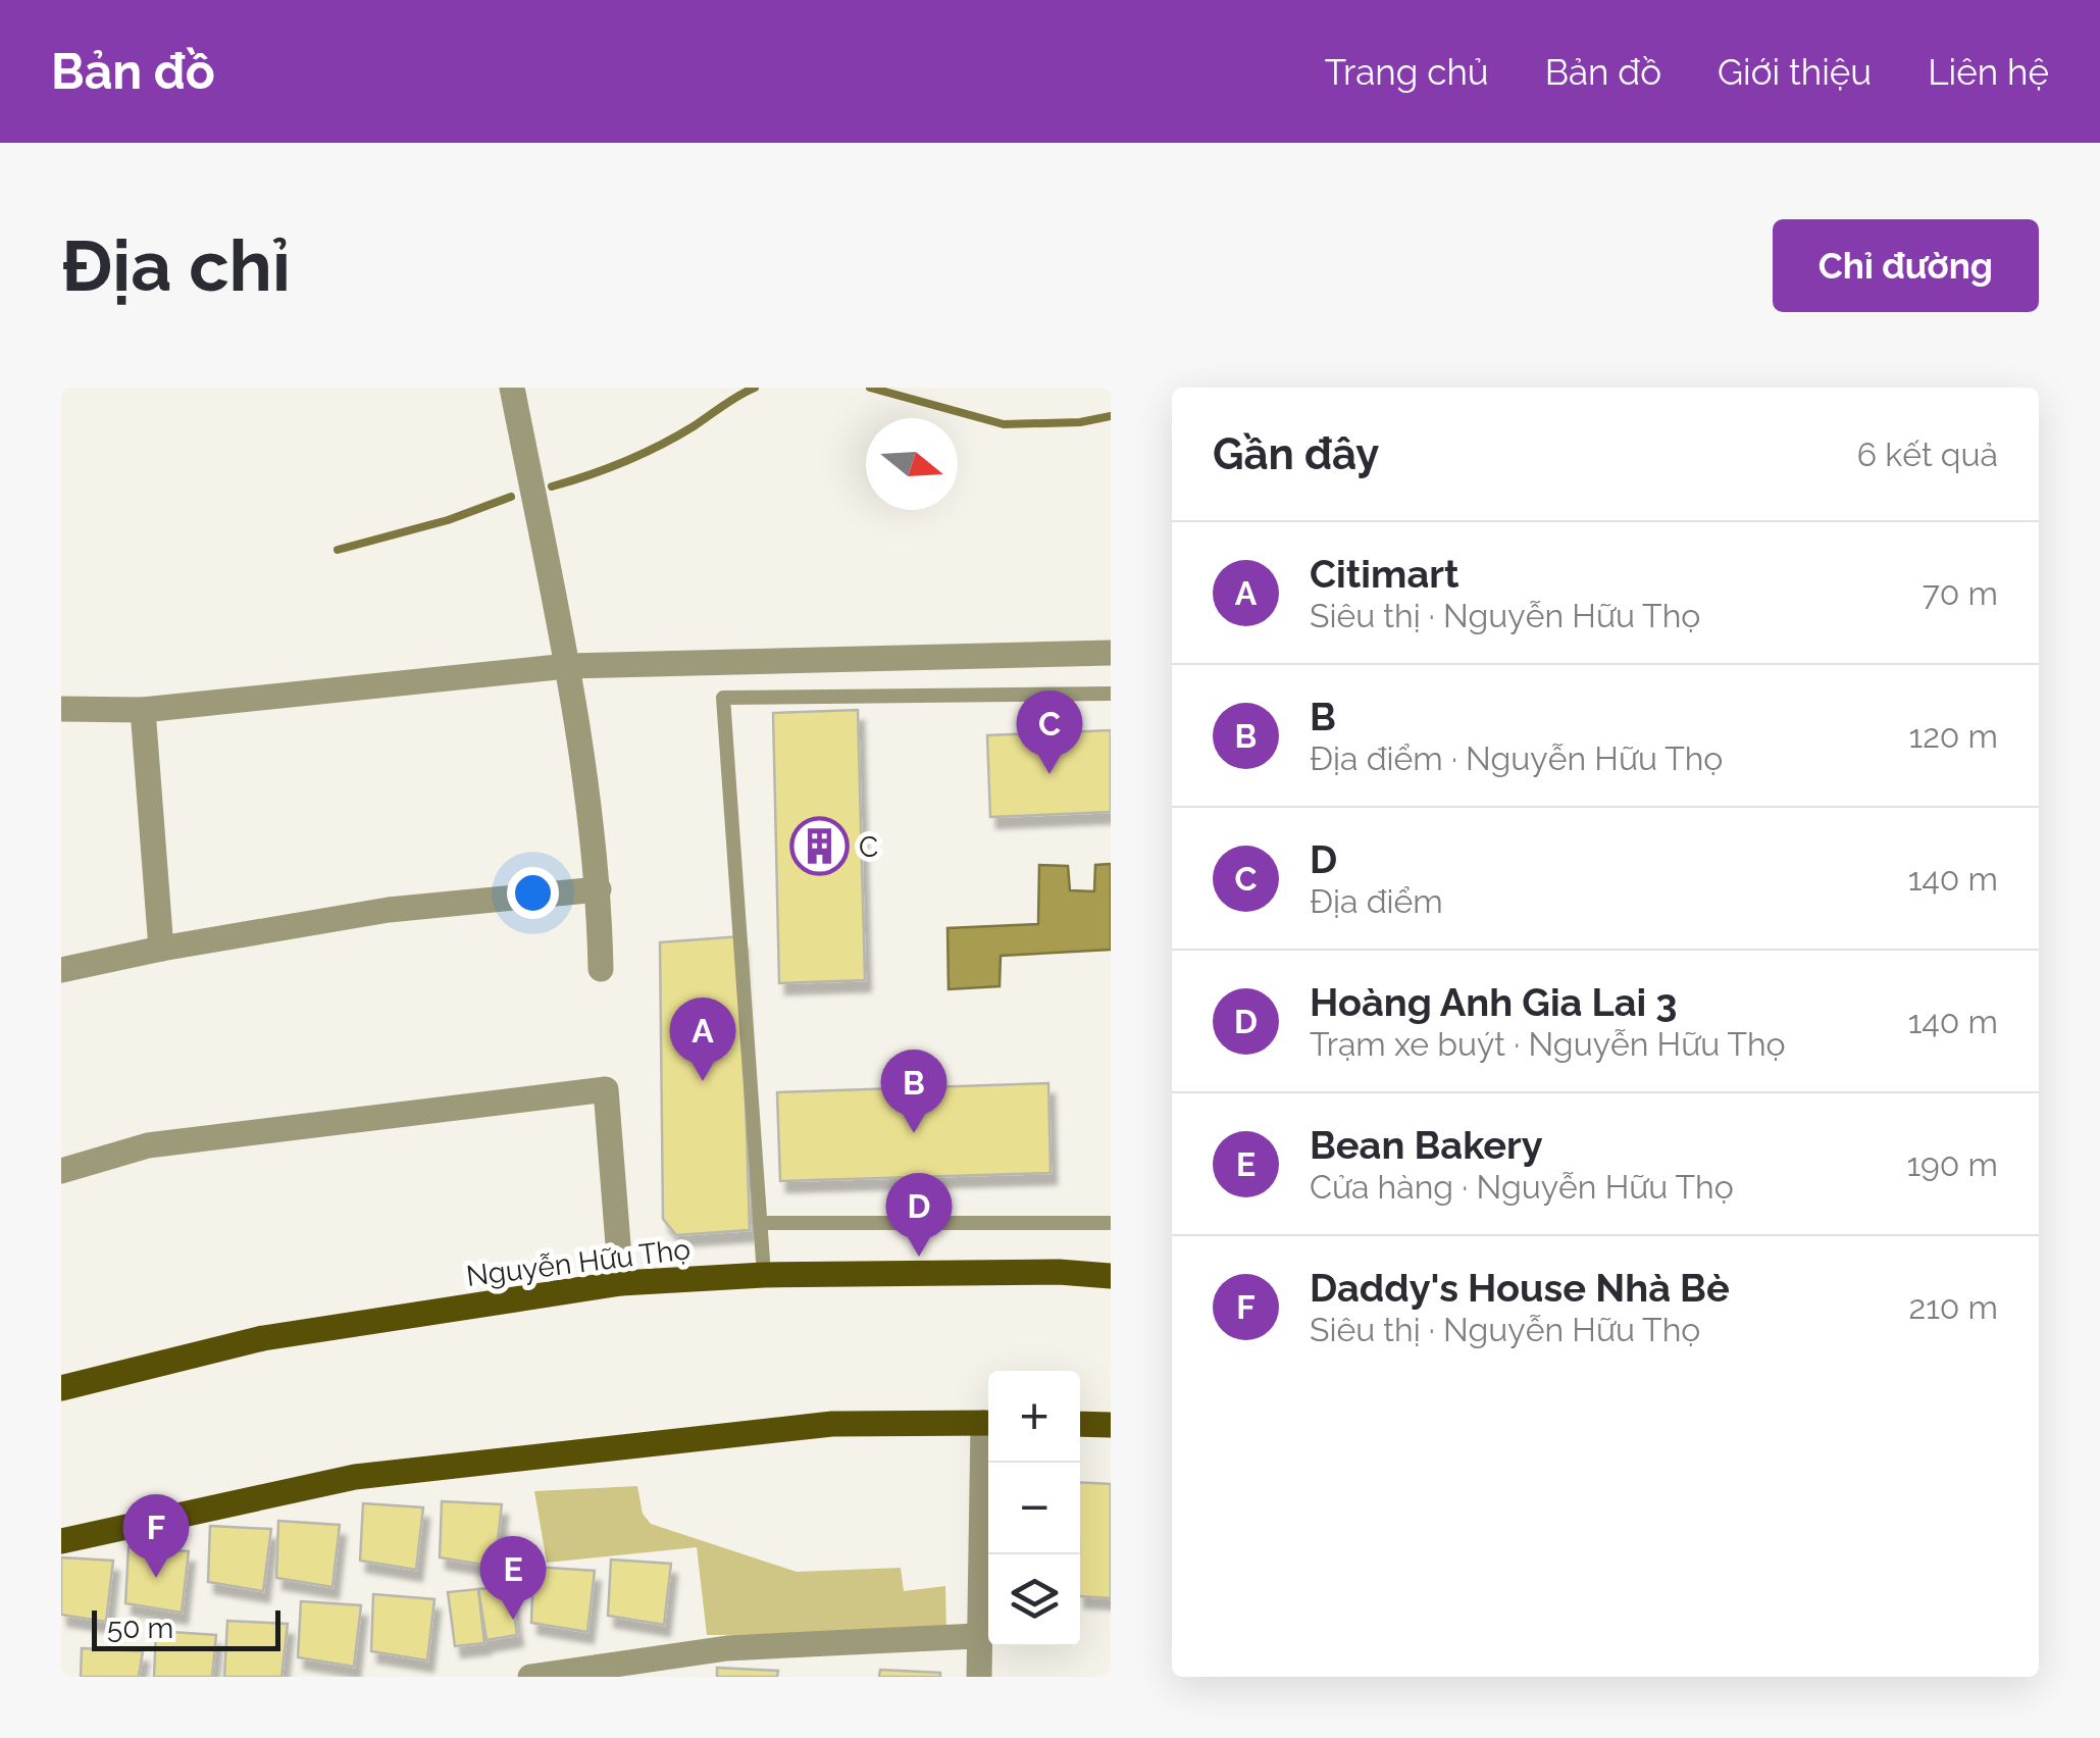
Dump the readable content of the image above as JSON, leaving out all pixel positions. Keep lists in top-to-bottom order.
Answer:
{
  "streets": {
    "main road": ["Nguyễn Hữu Thọ"]
  },
  "places": {
    "building": ["C"]
  },
  "scale_bar": "50 m",
  "north": "right",
  "page": {
    "header": "Bản đồ",
    "nav": [
      "Trang chủ",
      "Bản đồ",
      "Giới thiệu",
      "Liên hệ"
    ],
    "buttons": "Chỉ đường",
    "title": "Địa chỉ",
    "heading": ["Gần đây", "6 kết quả"],
    "list": [
      {
        "mark": "A",
        "name": "Citimart",
        "note": "Siêu thị · Nguyễn Hữu Thọ",
        "value": "70 m"
      },
      {
        "mark": "B",
        "name": "B",
        "note": "Địa điểm · Nguyễn Hữu Thọ",
        "value": "120 m"
      },
      {
        "mark": "C",
        "name": "D",
        "note": "Địa điểm",
        "value": "140 m"
      },
      {
        "mark": "D",
        "name": "Hoàng Anh Gia Lai 3",
        "note": "Trạm xe buýt · Nguyễn Hữu Thọ",
        "value": "140 m"
      },
      {
        "mark": "E",
        "name": "Bean Bakery",
        "note": "Cửa hàng · Nguyễn Hữu Thọ",
        "value": "190 m"
      },
      {
        "mark": "F",
        "name": "Daddy's House Nhà Bè",
        "note": "Siêu thị · Nguyễn Hữu Thọ",
        "value": "210 m"
      }
    ],
    "pins": [
      "C",
      "A",
      "B",
      "D",
      "F",
      "E"
    ],
    "map_buttons": ["+", "−"],
    "scale": "50 m"
  }
}
